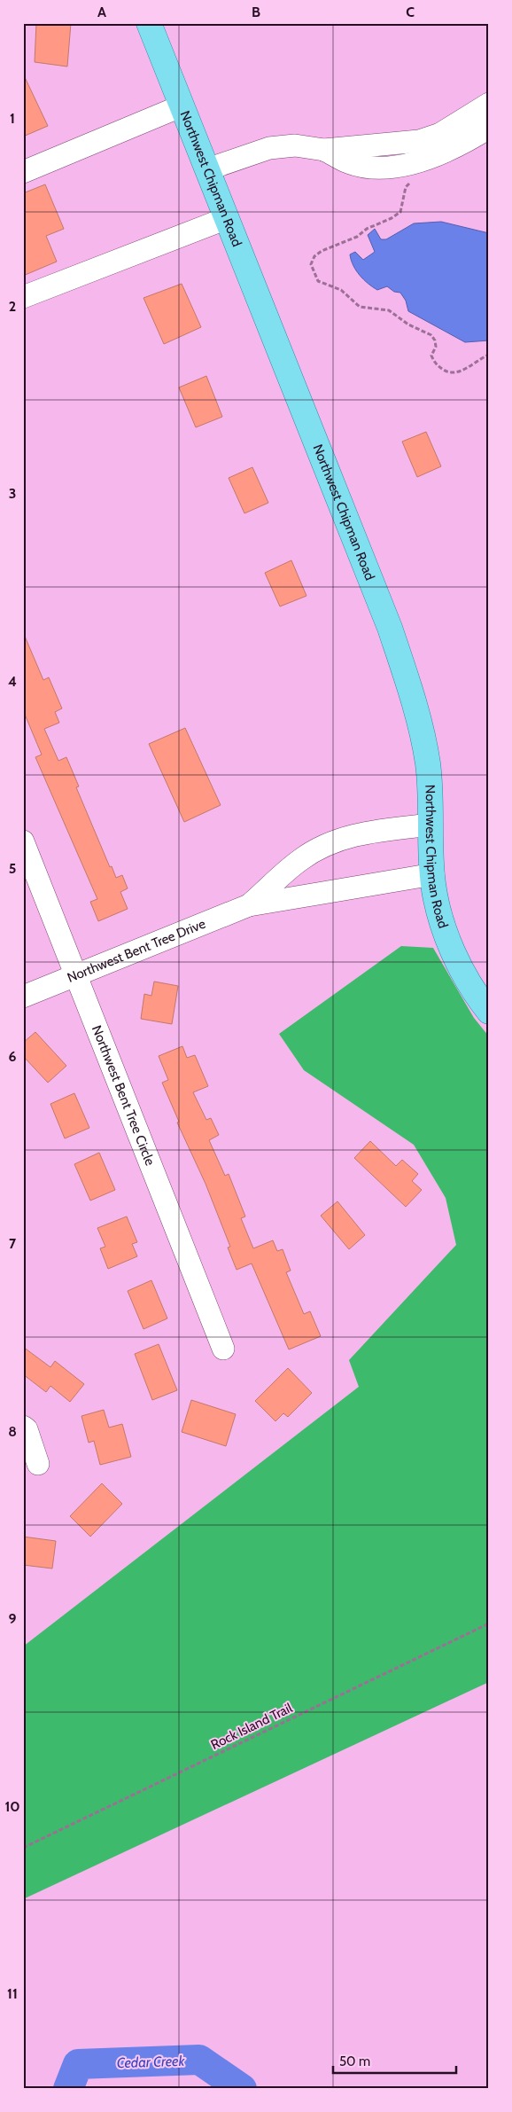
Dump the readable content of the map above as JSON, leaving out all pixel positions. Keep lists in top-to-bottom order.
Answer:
{
  "streets": {
    "main road": ["Northwest Chipman Road"],
    "street": ["Northwest Bent Tree Drive", "Northwest Bent Tree Circle"],
    "path": ["Rock Island Trail"]
  },
  "crossings": [
    ["Northwest Chipman Road", "Northwest Bent Tree Drive"],
    ["Northwest Bent Tree Drive", "Northwest Bent Tree Circle"]
  ],
  "water": ["Cedar Creek"],
  "scale_bar": "50 m",
  "grid": {
    "columns": ["A", "B", "C"],
    "rows": [
      "1",
      "2",
      "3",
      "4",
      "5",
      "6",
      "7",
      "8",
      "9",
      "10",
      "11"
    ]
  }
}
